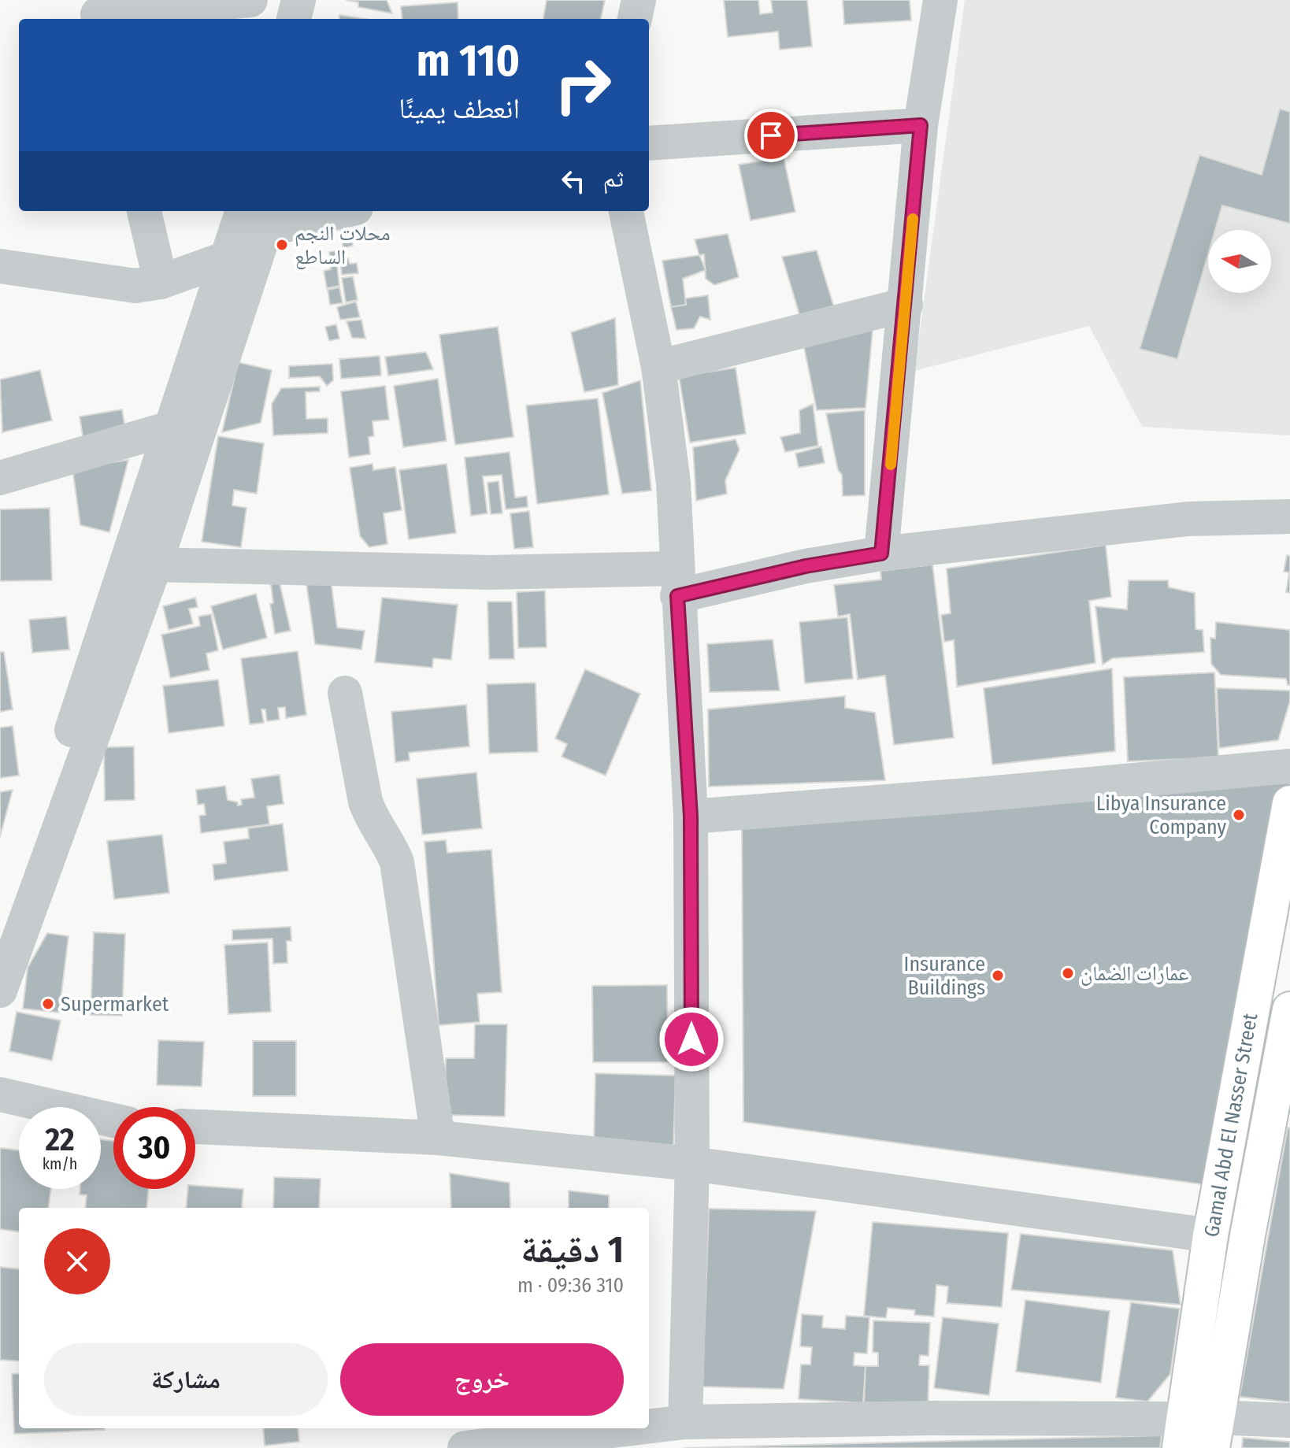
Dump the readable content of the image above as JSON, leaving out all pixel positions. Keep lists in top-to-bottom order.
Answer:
{
  "streets": {
    "main road": ["Gamal Abd El Nasser Street"]
  },
  "places": [
    "محلات النجم الساطع",
    "Libya Insurance Company",
    "عمارات الضمان",
    "Insurance Buildings",
    "Supermarket"
  ],
  "north": "left",
  "page": {
    "turn": ["110 m", "انعطف يمينًا"],
    "then": "ثم",
    "speed": "22 km/h",
    "limit": "30",
    "heading": ["1 دقيقة", "310 m · 09:36"],
    "buttons": ["خروج", "مشاركة"]
  }
}
